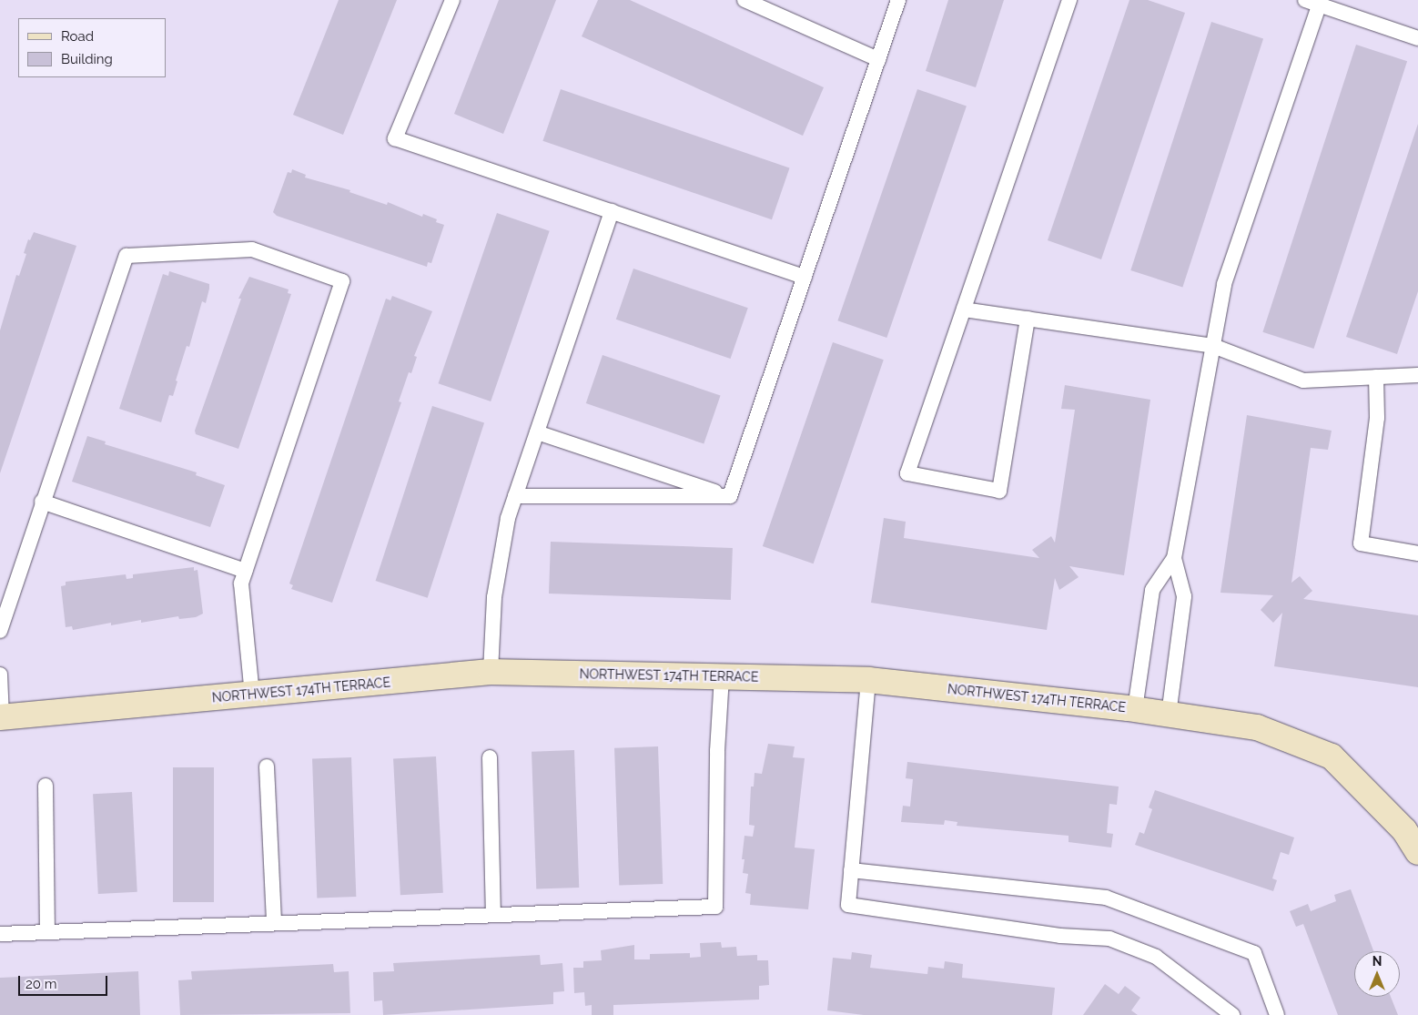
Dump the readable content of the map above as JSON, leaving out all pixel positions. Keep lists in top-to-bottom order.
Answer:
{
  "streets": {
    "street": ["NORTHWEST 174TH TERRACE"]
  },
  "legend": ["Road", "Building"],
  "scale_bar": "20 m",
  "north": "top"
}
